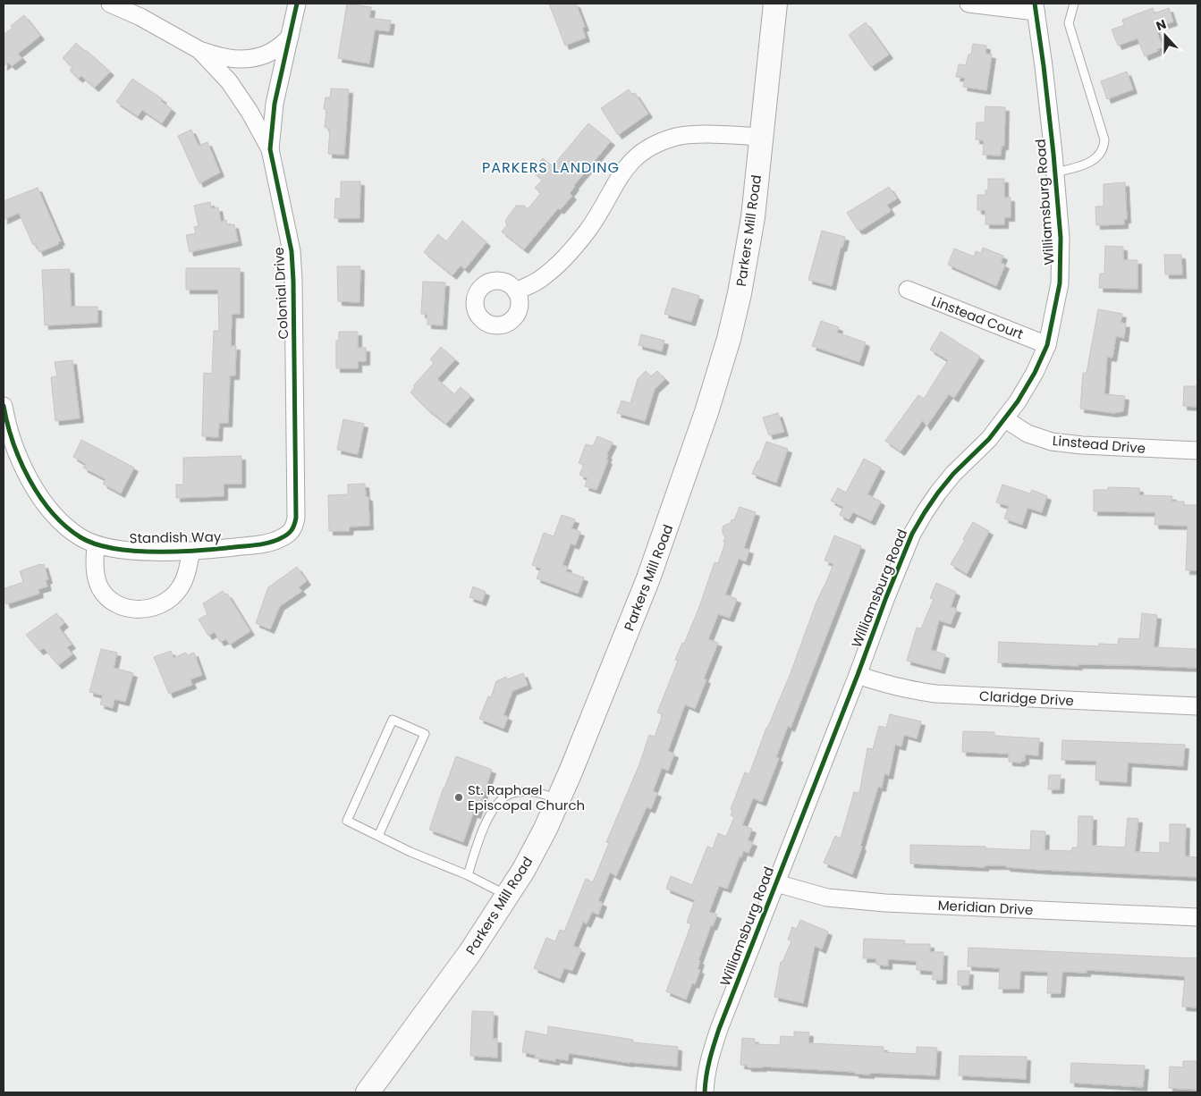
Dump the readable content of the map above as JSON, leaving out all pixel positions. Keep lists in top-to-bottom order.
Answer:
{
  "streets": {
    "main road": ["Parkers Mill Road"],
    "street": [
      "Williamsburg Road",
      "Colonial Drive",
      "Linstead Court",
      "Linstead Drive",
      "Standish Way",
      "Claridge Drive",
      "Meridian Drive"
    ]
  },
  "crossings": [
    ["Williamsburg Road", "Linstead Court"],
    ["Williamsburg Road", "Linstead Drive"],
    ["Williamsburg Road", "Claridge Drive"],
    ["Williamsburg Road", "Meridian Drive"],
    ["Colonial Drive", "Standish Way"]
  ],
  "districts": ["PARKERS LANDING"],
  "places": ["St. Raphael Episcopal Church"],
  "north": "top"
}
